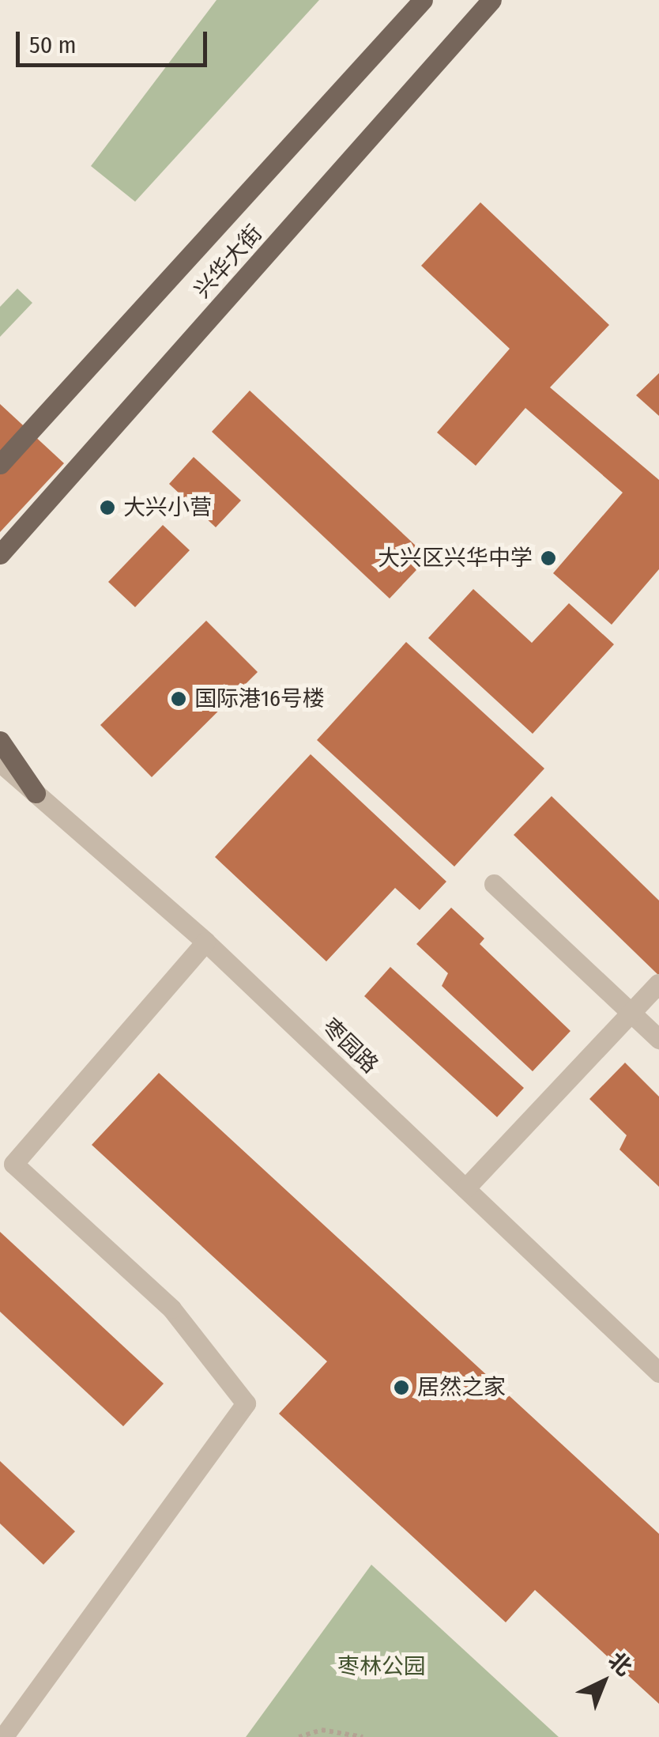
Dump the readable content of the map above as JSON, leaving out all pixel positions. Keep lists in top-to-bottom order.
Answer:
{
  "streets": {
    "main road": ["兴华大街"],
    "street": ["枣园路"]
  },
  "parks": ["枣林公园"],
  "places": [
    "大兴小营",
    "大兴区兴华中学",
    "国际港16号楼",
    "居然之家"
  ],
  "scale_bar": "50 m",
  "north": "top right"
}
